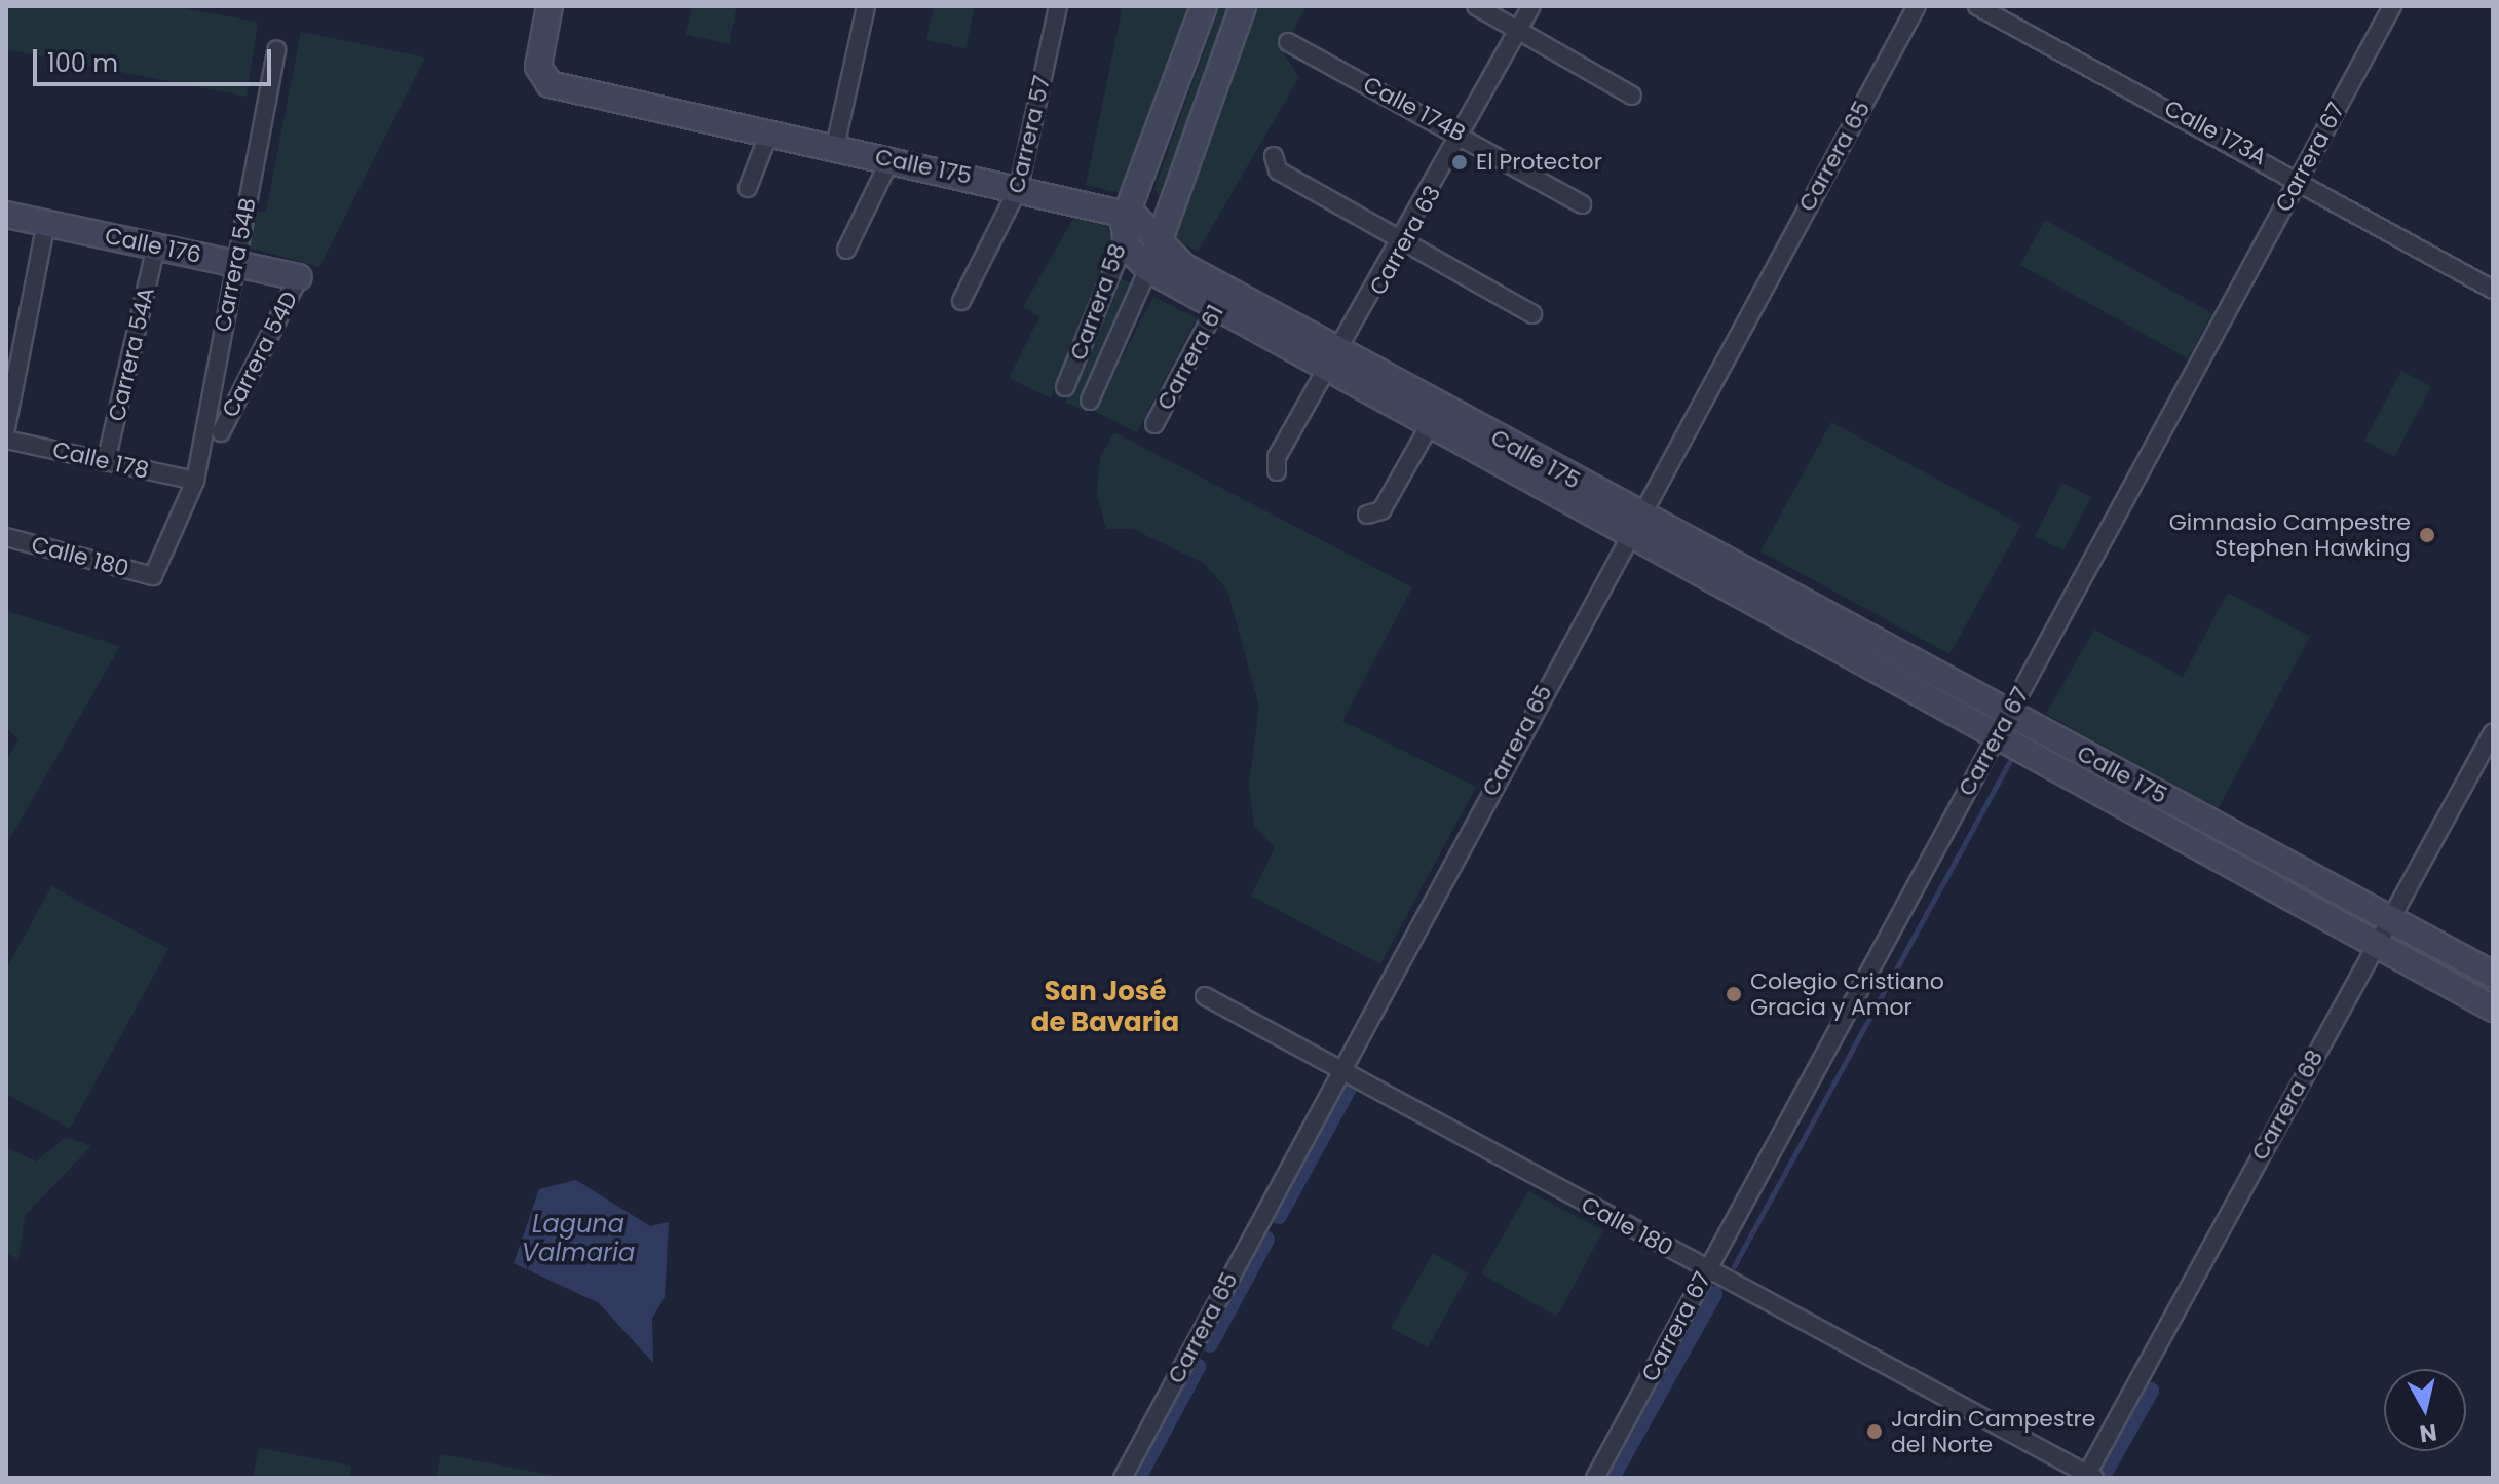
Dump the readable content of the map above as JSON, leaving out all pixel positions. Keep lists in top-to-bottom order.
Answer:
{
  "streets": {
    "street": [
      "Calle 174B",
      "Calle 173A",
      "Carrera 57",
      "Carrera 65",
      "Carrera 67",
      "Calle 175",
      "Carrera 63",
      "Calle 176",
      "Carrera 54B",
      "Carrera 58",
      "Carrera 54A",
      "Carrera 54D",
      "Carrera 61",
      "Calle 178",
      "Calle 180",
      "Carrera 68"
    ]
  },
  "crossings": [
    ["Calle 174B", "Carrera 63"],
    ["Calle 173A", "Carrera 67"],
    ["Carrera 57", "Calle 175"],
    ["Carrera 65", "Calle 175"],
    ["Carrera 65", "Calle 180"],
    ["Carrera 67", "Calle 175"],
    ["Carrera 67", "Calle 180"],
    ["Calle 175", "Carrera 63"],
    ["Calle 175", "Carrera 58"],
    ["Calle 175", "Carrera 61"],
    ["Calle 175", "Carrera 68"],
    ["Calle 176", "Carrera 54B"],
    ["Calle 176", "Carrera 54A"],
    ["Calle 176", "Carrera 54D"],
    ["Carrera 54B", "Calle 178"],
    ["Carrera 54B", "Calle 180"],
    ["Carrera 54A", "Calle 178"],
    ["Calle 178", "Calle 180"],
    ["Calle 180", "Carrera 68"]
  ],
  "districts": ["San José de Bavaria"],
  "water": ["Laguna Valmaria"],
  "places": [
    "El Protector",
    "Gimnasio Campestre Stephen Hawking",
    "Colegio Cristiano Gracia y Amor",
    "Jardin Campestre del Norte"
  ],
  "scale_bar": "100 m",
  "north": "bottom"
}
